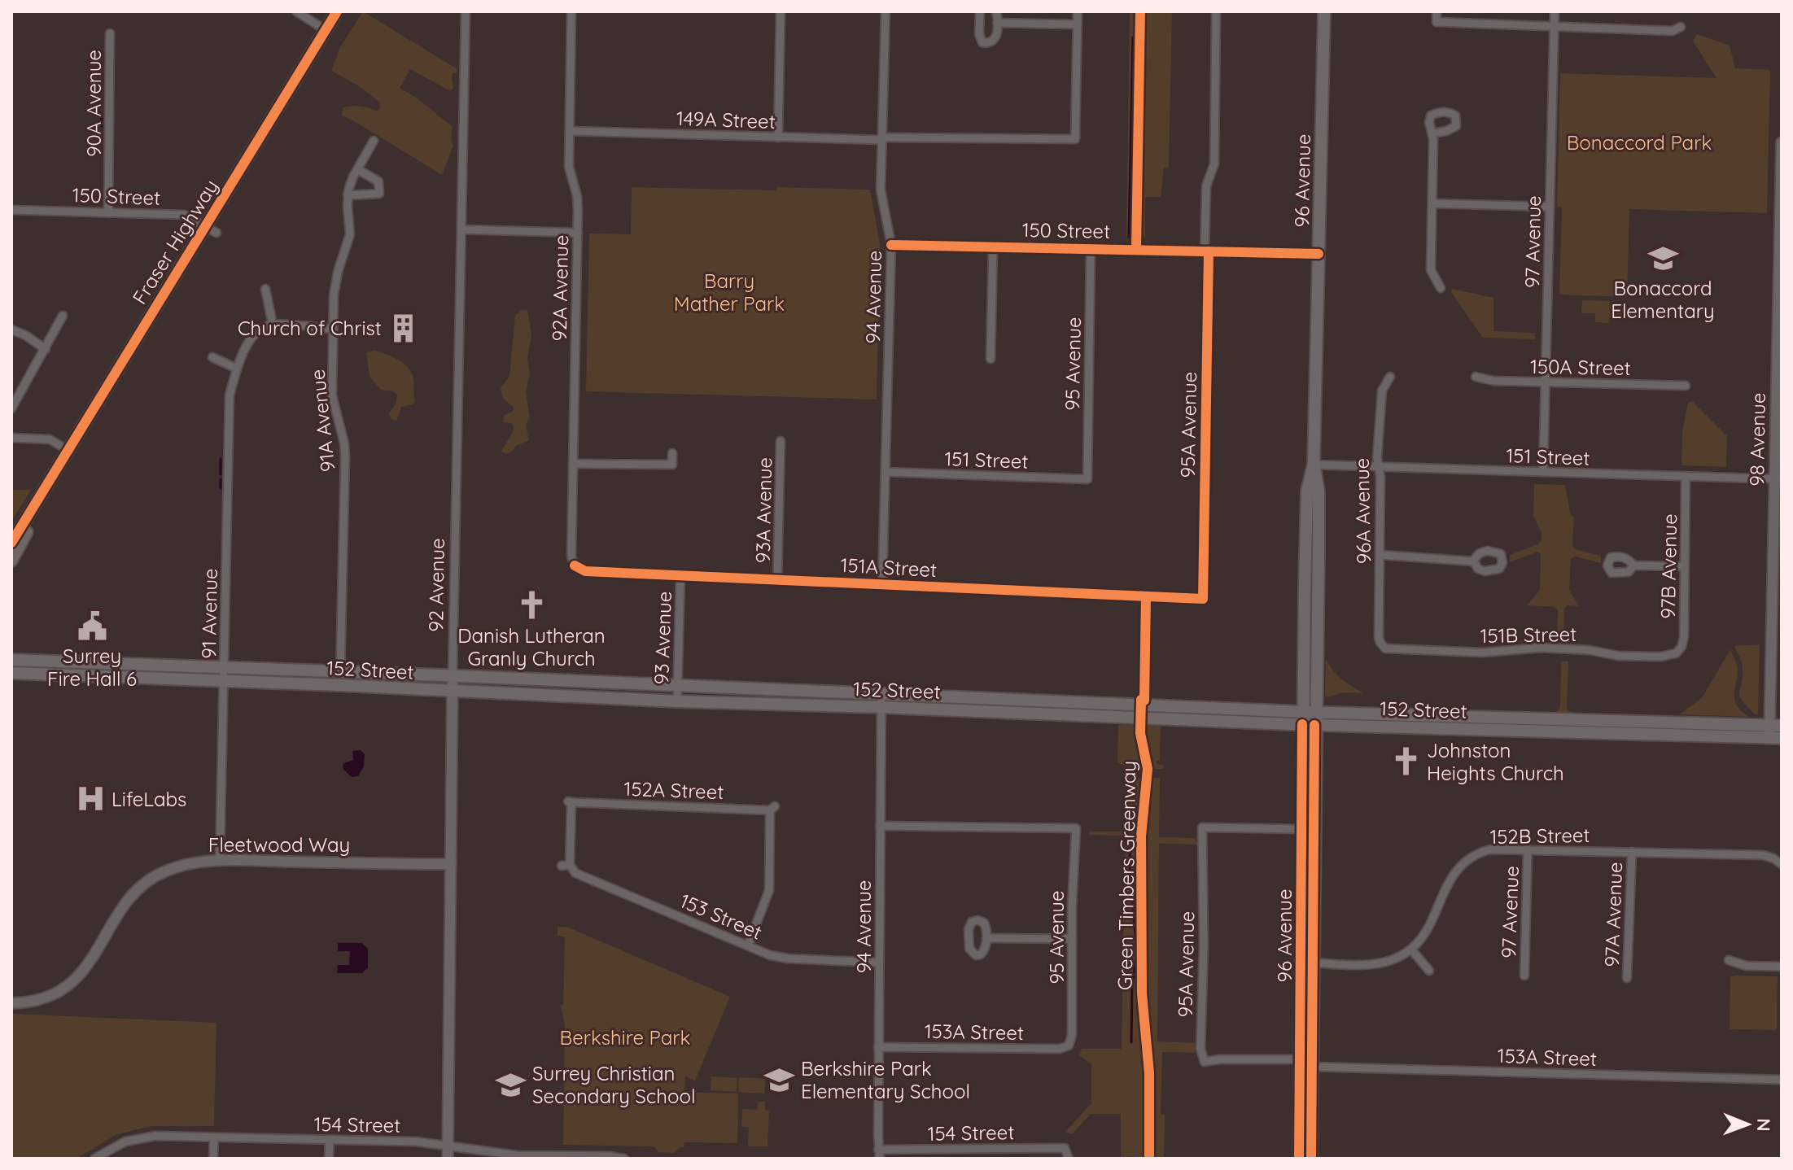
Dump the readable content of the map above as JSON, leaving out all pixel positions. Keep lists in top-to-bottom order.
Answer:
{
  "streets": {
    "main road": ["96 Avenue", "Fraser Highway", "152 Street"],
    "street": [
      "90A Avenue",
      "149A Street",
      "150 Street",
      "97 Avenue",
      "92A Avenue",
      "94 Avenue",
      "95 Avenue",
      "150A Street",
      "91A Avenue",
      "95A Avenue",
      "98 Avenue",
      "151 Street",
      "93A Avenue",
      "96A Avenue",
      "97B Avenue",
      "151A Street",
      "92 Avenue",
      "91 Avenue",
      "151B Street",
      "93 Avenue",
      "152A Street",
      "152B Street",
      "Fleetwood Way",
      "97A Avenue",
      "153 Street",
      "153A Street",
      "154 Street"
    ],
    "cycle path": ["Green Timbers Greenway"]
  },
  "crossings": [
    ["90A Avenue", "150 Street"],
    ["149A Street", "92A Avenue"],
    ["149A Street", "94 Avenue"],
    ["96 Avenue", "150 Street"],
    ["96 Avenue", "95A Avenue"],
    ["96 Avenue", "151 Street"],
    ["96 Avenue", "152 Street"],
    ["96 Avenue", "152B Street"],
    ["96 Avenue", "153A Street"],
    ["150 Street", "Fraser Highway"],
    ["150 Street", "94 Avenue"],
    ["150 Street", "95 Avenue"],
    ["150 Street", "95A Avenue"],
    ["97 Avenue", "150A Street"],
    ["97 Avenue", "151 Street"],
    ["97 Avenue", "152B Street"],
    ["92A Avenue", "151A Street"],
    ["94 Avenue", "95 Avenue"],
    ["94 Avenue", "151 Street"],
    ["94 Avenue", "151A Street"],
    ["94 Avenue", "152 Street"],
    ["94 Avenue", "153 Street"],
    ["94 Avenue", "153A Street"],
    ["94 Avenue", "154 Street"],
    ["95 Avenue", "151 Street"],
    ["95 Avenue", "153A Street"],
    ["91A Avenue", "152 Street"],
    ["95A Avenue", "151A Street"],
    ["98 Avenue", "151 Street"],
    ["98 Avenue", "152 Street"],
    ["151 Street", "96A Avenue"],
    ["151 Street", "97B Avenue"],
    ["93A Avenue", "151A Street"],
    ["96A Avenue", "151B Street"],
    ["97B Avenue", "151B Street"],
    ["151A Street", "93 Avenue"],
    ["92 Avenue", "152 Street"],
    ["92 Avenue", "Fleetwood Way"],
    ["92 Avenue", "154 Street"],
    ["91 Avenue", "152 Street"],
    ["91 Avenue", "Fleetwood Way"],
    ["93 Avenue", "152 Street"],
    ["152A Street", "153 Street"],
    ["152B Street", "97A Avenue"]
  ],
  "parks": ["Bonaccord Park", "Barry Mather Park", "Berkshire Park"],
  "places": {
    "school or university": ["Bonaccord Elementary", "Berkshire Park Elementary School", "Surrey Christian Secondary School"],
    "building": ["Church of Christ"],
    "church": ["Danish Lutheran Granly Church", "Johnston Heights Church"],
    "public building": ["Surrey Fire Hall 6"],
    "hospital": ["LifeLabs"]
  },
  "north": "right"
}
